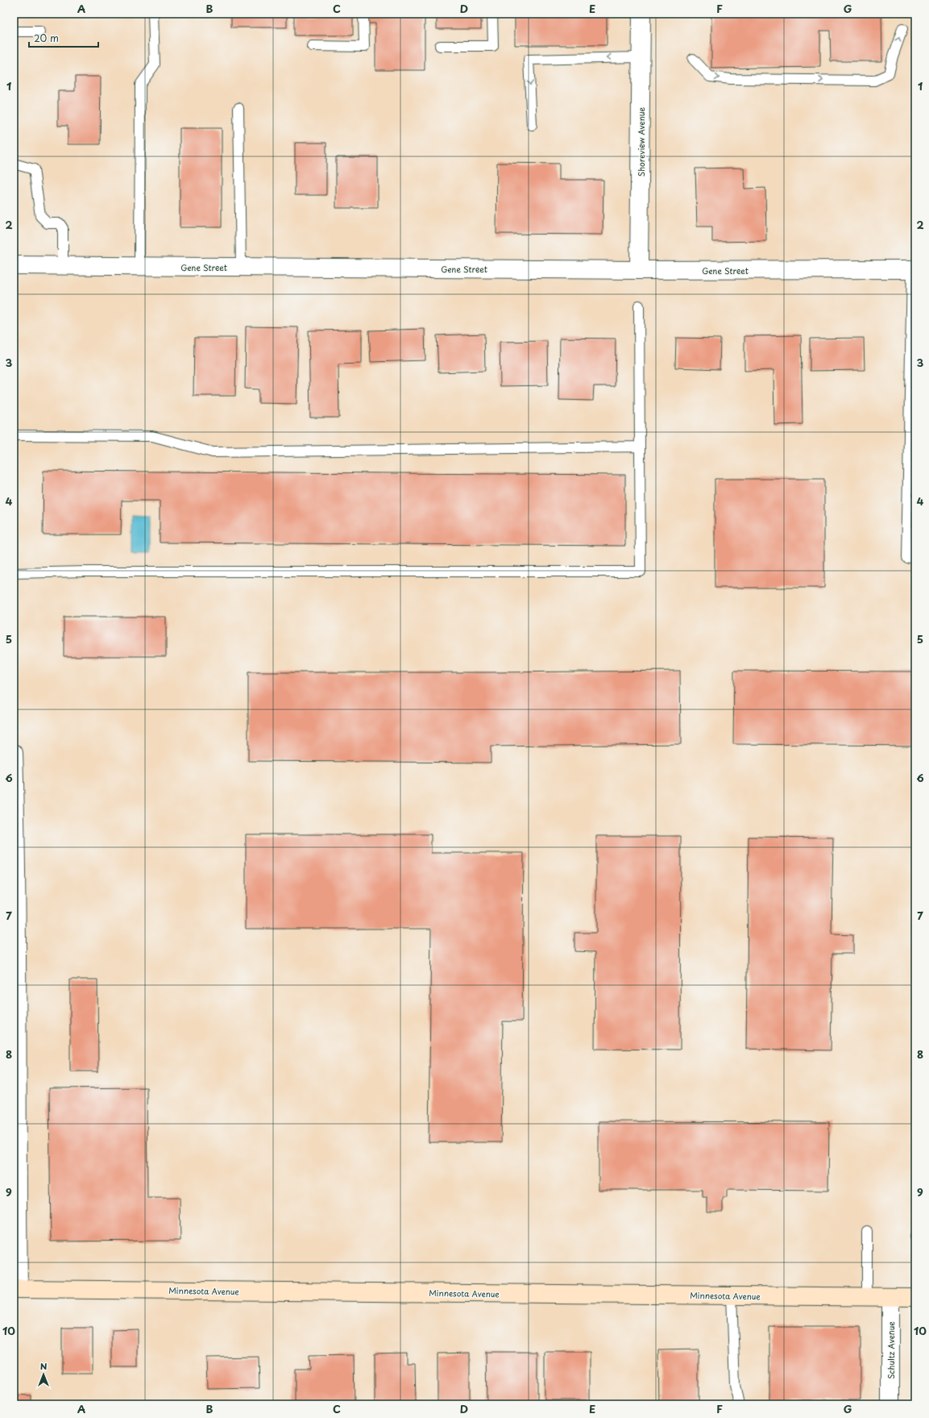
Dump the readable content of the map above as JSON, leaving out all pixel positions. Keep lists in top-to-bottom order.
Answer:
{
  "streets": {
    "street": [
      "Shoreview Avenue",
      "Gene Street",
      "Minnesota Avenue",
      "Schultz Avenue"
    ]
  },
  "crossings": [
    ["Shoreview Avenue", "Gene Street"],
    ["Minnesota Avenue", "Schultz Avenue"]
  ],
  "scale_bar": "20 m",
  "north": "top",
  "grid": {
    "columns": [
      "A",
      "B",
      "C",
      "D",
      "E",
      "F",
      "G"
    ],
    "rows": [
      "1",
      "2",
      "3",
      "4",
      "5",
      "6",
      "7",
      "8",
      "9",
      "10"
    ]
  }
}
